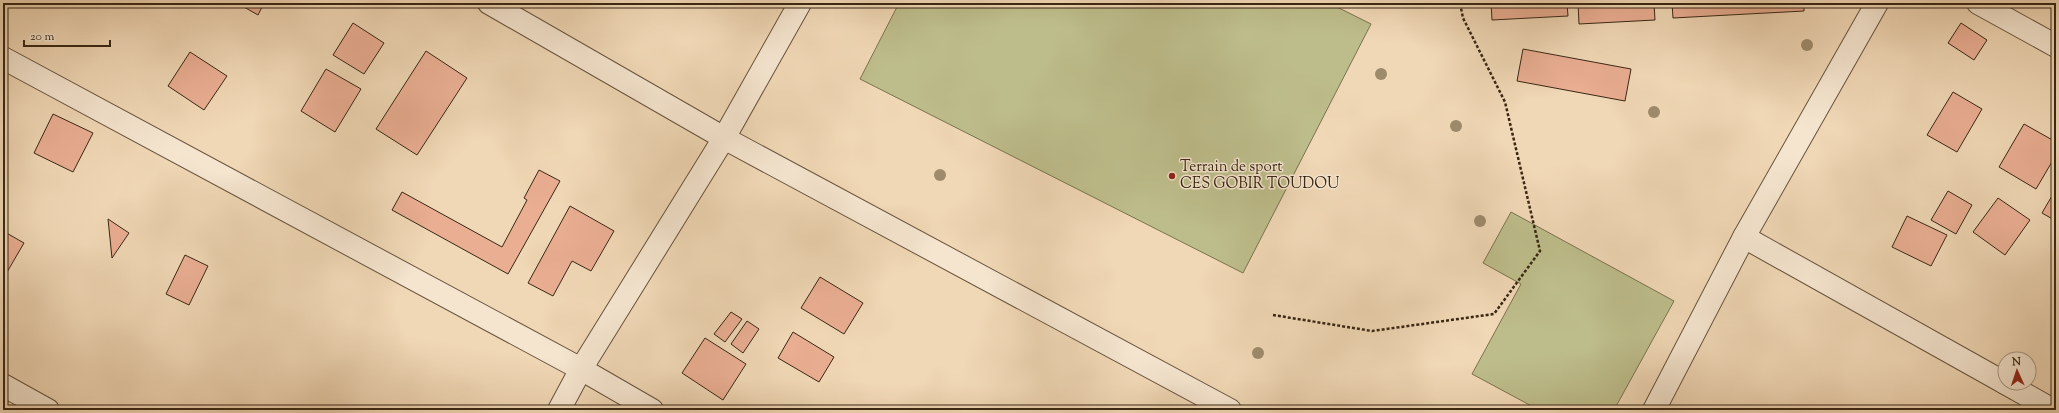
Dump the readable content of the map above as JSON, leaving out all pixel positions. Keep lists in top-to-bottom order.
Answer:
{
  "places": ["Terrain de sport CES GOBIR TOUDOU"],
  "scale_bar": "20 m",
  "north": "top"
}
